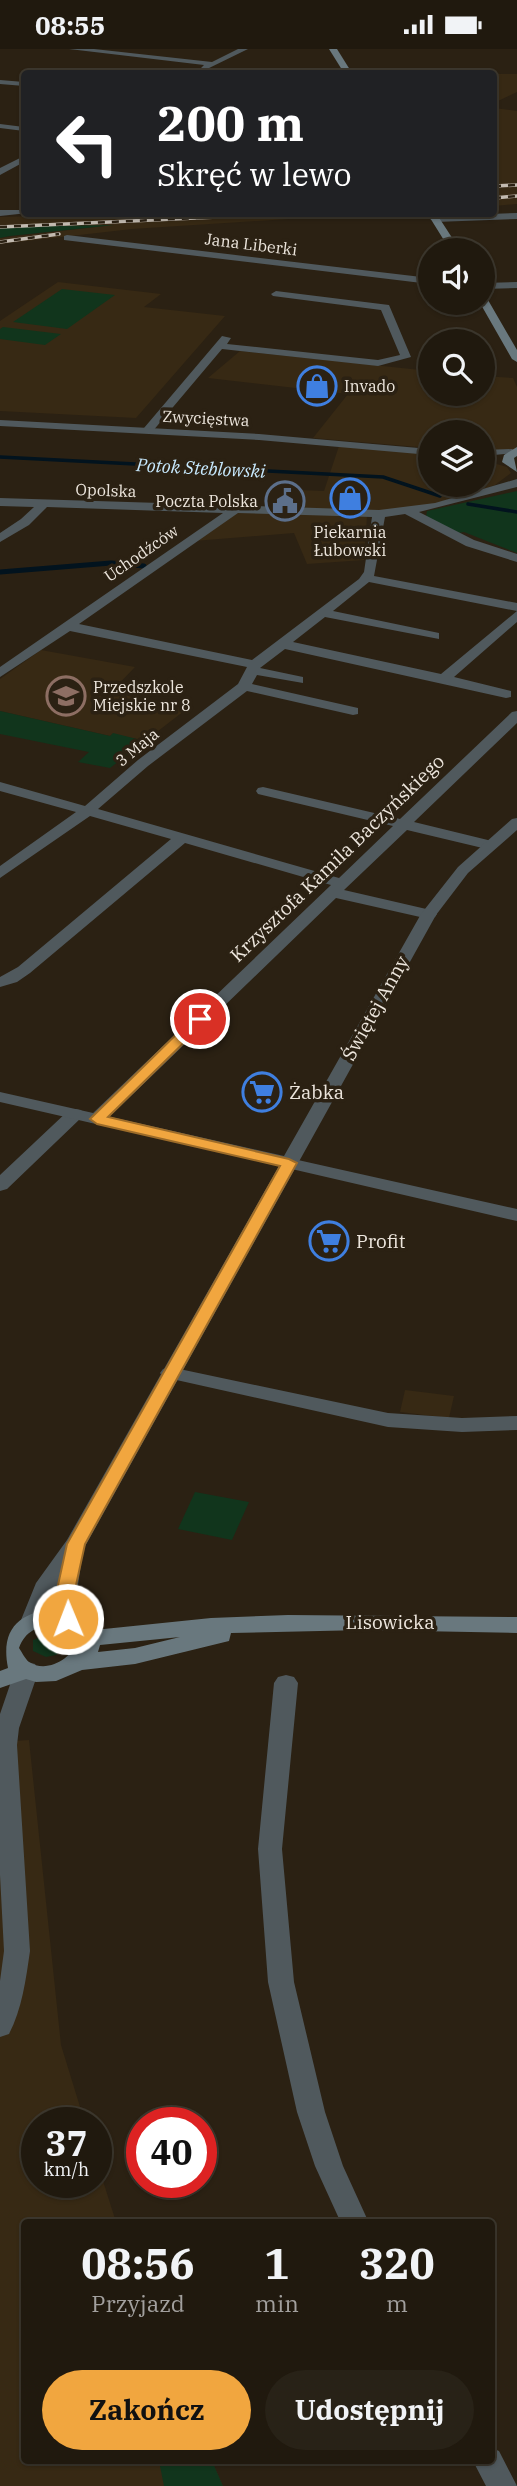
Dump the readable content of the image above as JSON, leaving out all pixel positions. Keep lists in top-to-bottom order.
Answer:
{
  "streets": {
    "main road": ["Lisowicka"],
    "street": [
      "Jana Liberki",
      "Zwycięstwa",
      "Opolska",
      "Uchodźców",
      "3 Maja",
      "Krzysztofa Kamila Baczyńskiego",
      "Świętej Anny"
    ]
  },
  "crossings": [
    ["Opolska", "Uchodźców"],
    ["Świętej Anny", "Lisowicka"]
  ],
  "water": ["Potok Steblowski"],
  "places": {
    "shop": ["Invado", "Piekarnia Łubowski"],
    "public building": ["Poczta Polska"],
    "school or university": ["Przedszkole Miejskie nr 8"],
    "supermarket": ["Żabka", "Profit"]
  },
  "page": {
    "status": "08:55",
    "turn": ["200 m", "Skręć w lewo"],
    "speed": "37 km/h",
    "limit": "40",
    "eta": [
      "08:56",
      "Przyjazd",
      "1",
      "min",
      "320",
      "m"
    ],
    "buttons": ["Zakończ", "Udostępnij"]
  }
}
